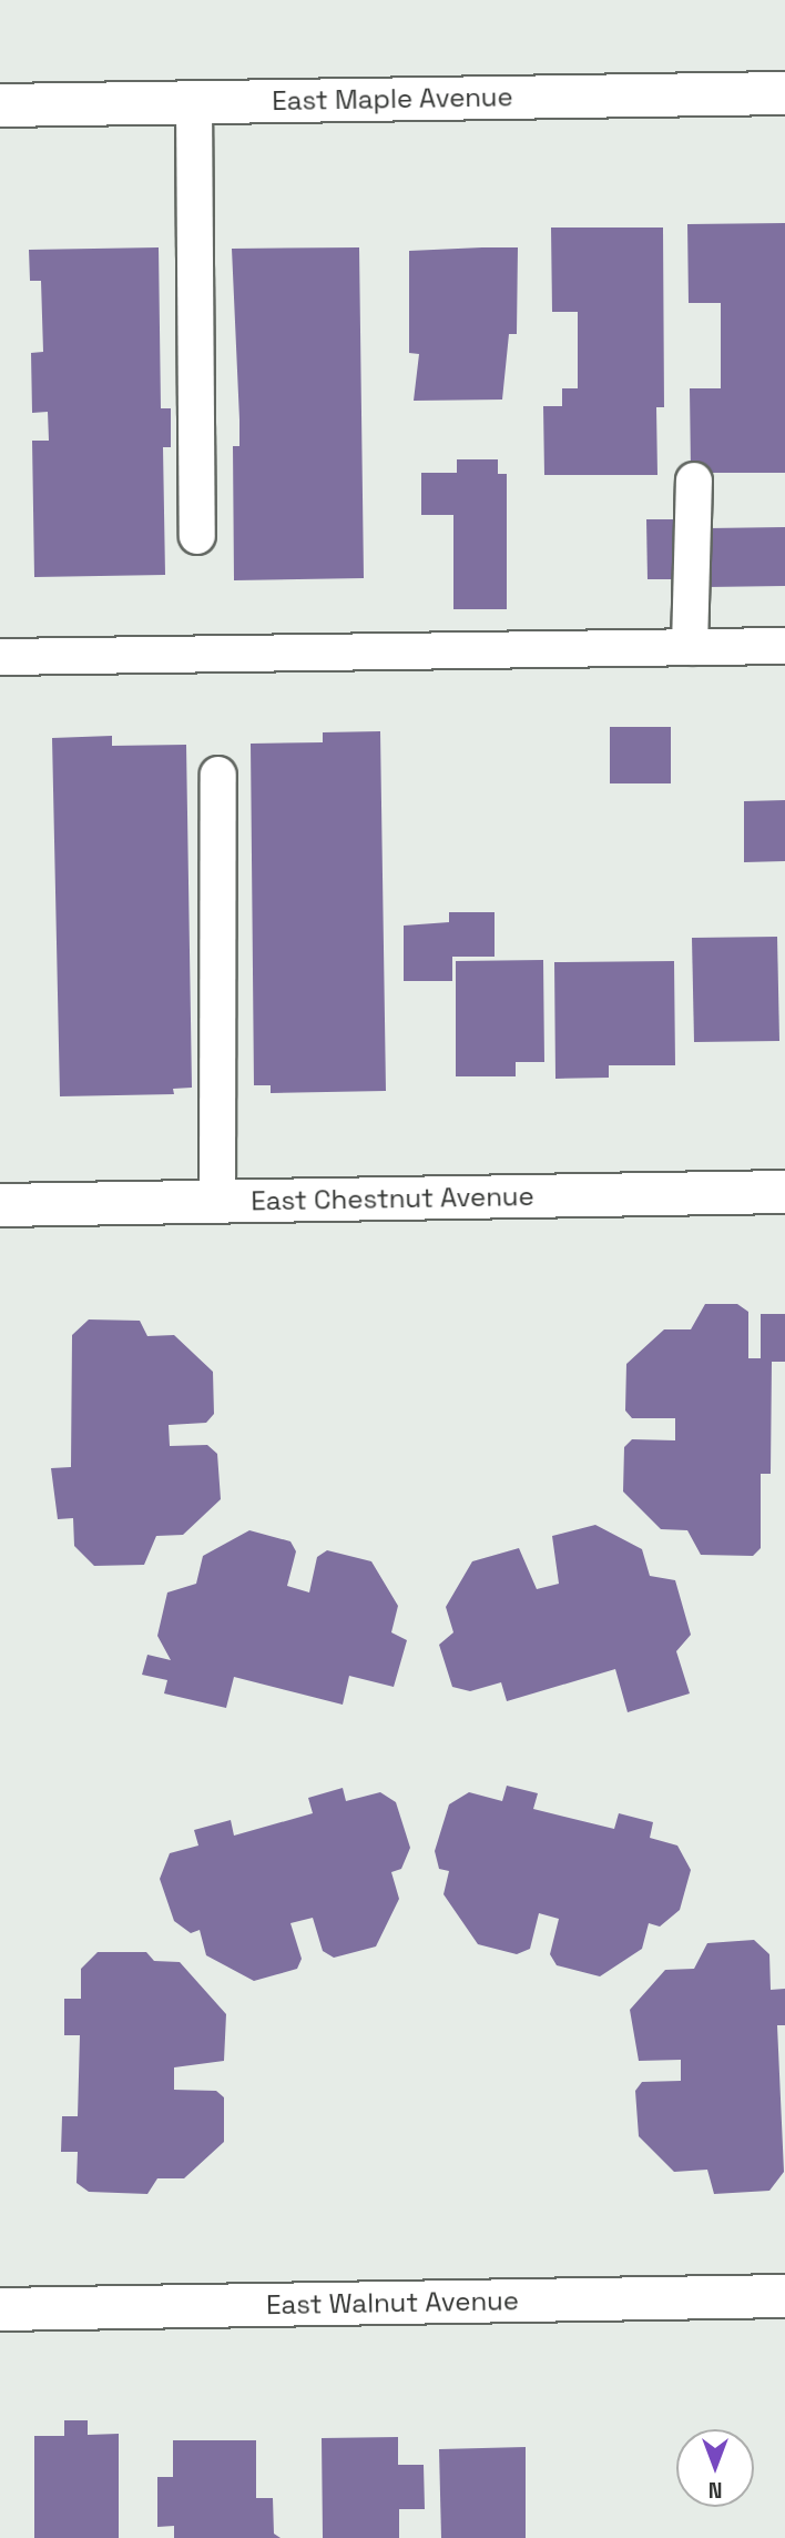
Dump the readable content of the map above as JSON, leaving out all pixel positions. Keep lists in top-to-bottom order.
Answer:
{
  "streets": {
    "street": ["East Maple Avenue", "East Chestnut Avenue", "East Walnut Avenue"]
  },
  "north": "bottom"
}
